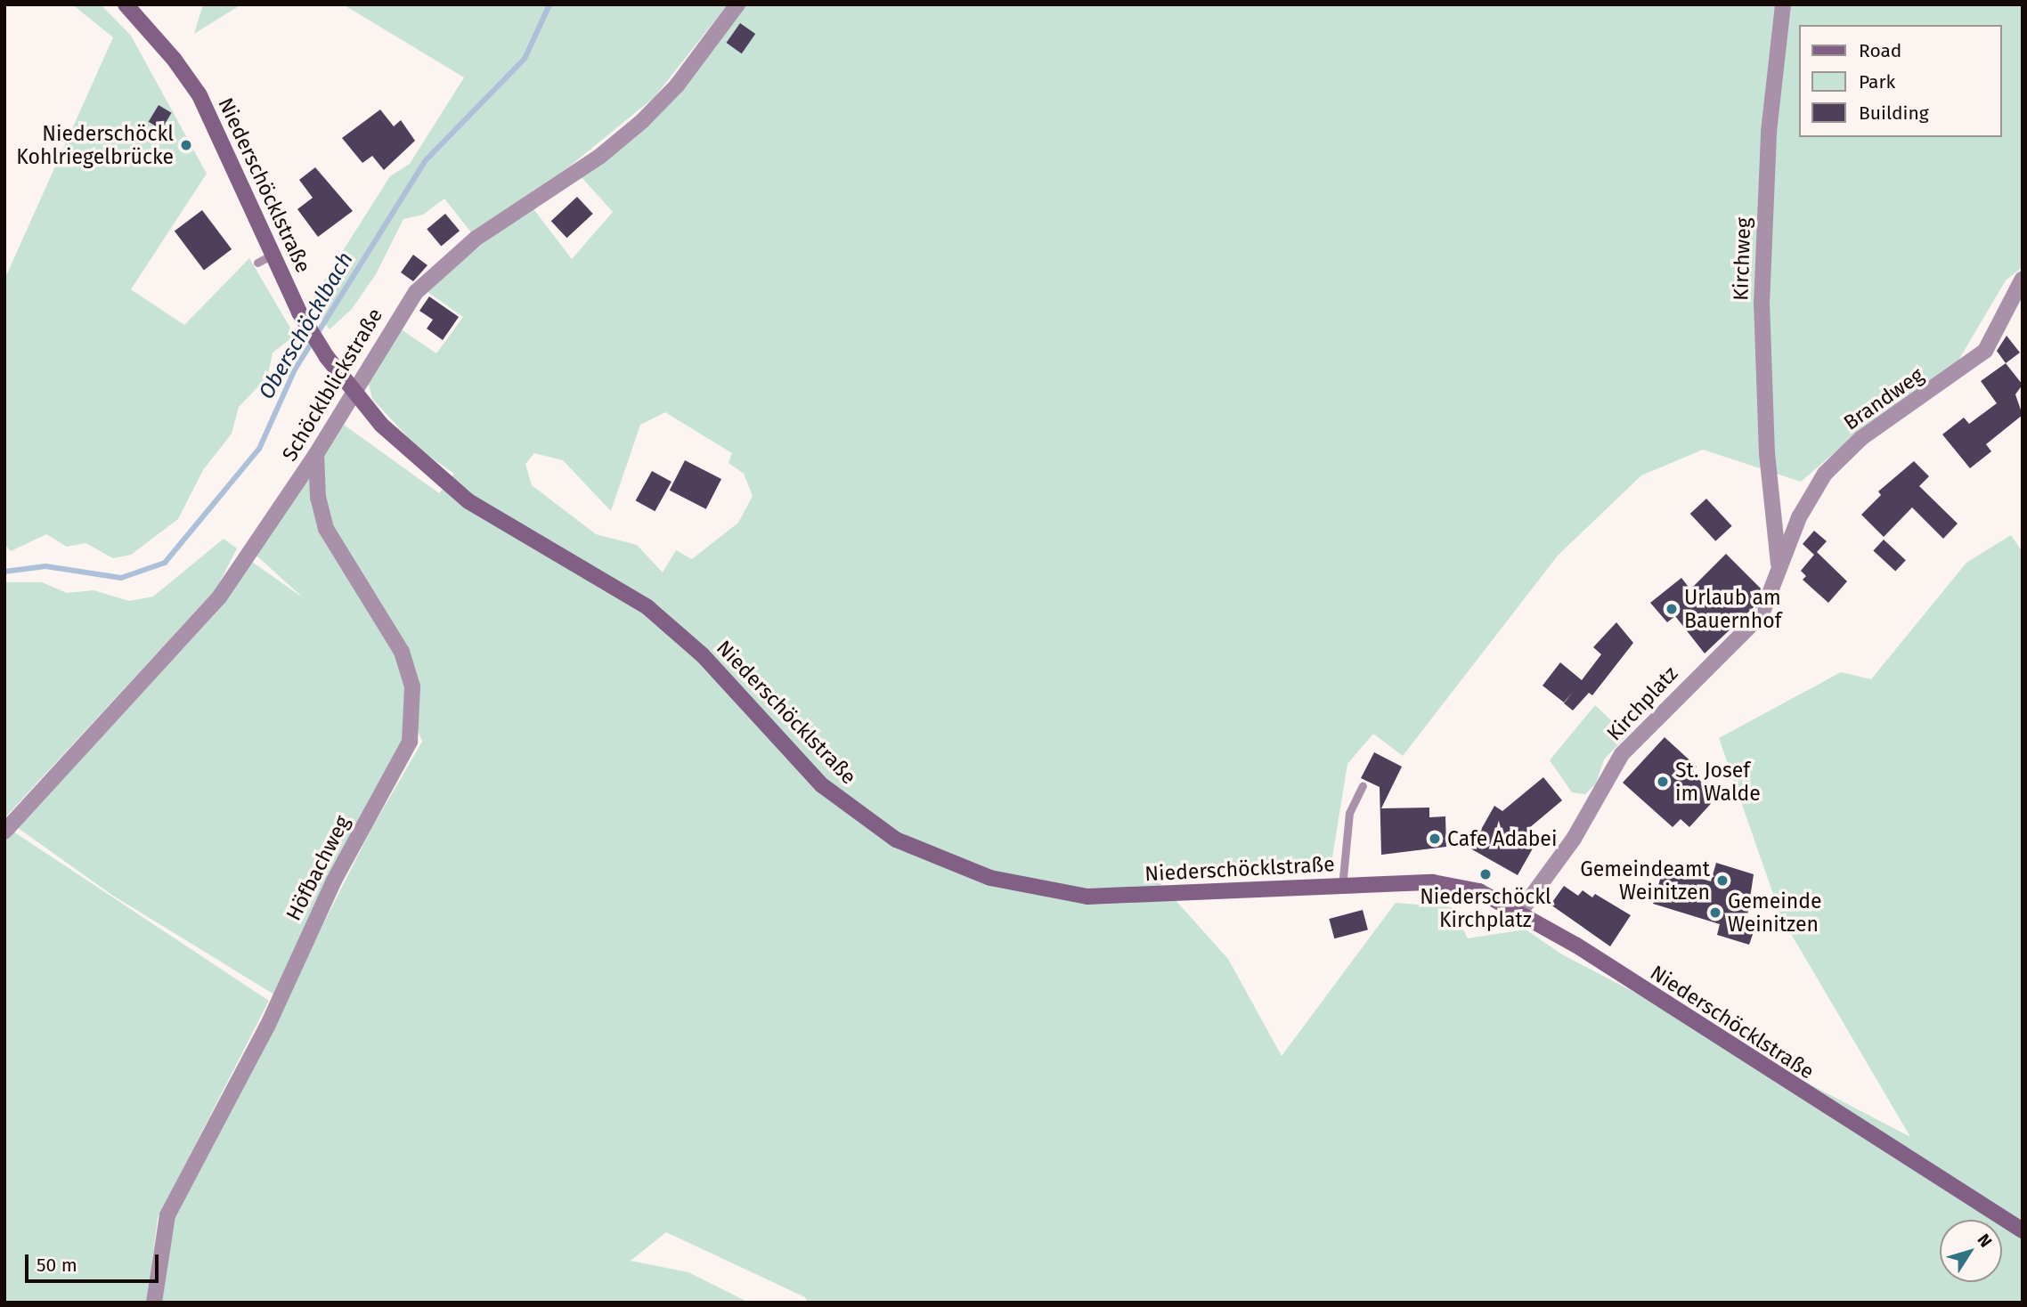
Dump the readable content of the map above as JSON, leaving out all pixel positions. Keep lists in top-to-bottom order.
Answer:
{
  "streets": {
    "main road": ["Niederschöcklstraße"],
    "street": [
      "Kirchweg",
      "Schöcklblickstraße",
      "Brandweg",
      "Kirchplatz",
      "Höfbachweg"
    ]
  },
  "crossings": [
    ["Niederschöcklstraße", "Schöcklblickstraße"],
    ["Niederschöcklstraße", "Kirchplatz"],
    ["Kirchweg", "Brandweg"],
    ["Kirchweg", "Kirchplatz"],
    ["Schöcklblickstraße", "Höfbachweg"],
    ["Brandweg", "Kirchplatz"]
  ],
  "water": ["Oberschöcklbach"],
  "places": [
    "Niederschöckl Kohlriegelbrücke",
    "Urlaub am Bauernhof",
    "St. Josef im Walde",
    "Cafe Adabei",
    "Niederschöckl Kirchplatz",
    "Gemeindeamt Weinitzen",
    "Gemeinde Weinitzen"
  ],
  "legend": ["Road", "Park", "Building"],
  "scale_bar": "50 m",
  "north": "top right"
}
